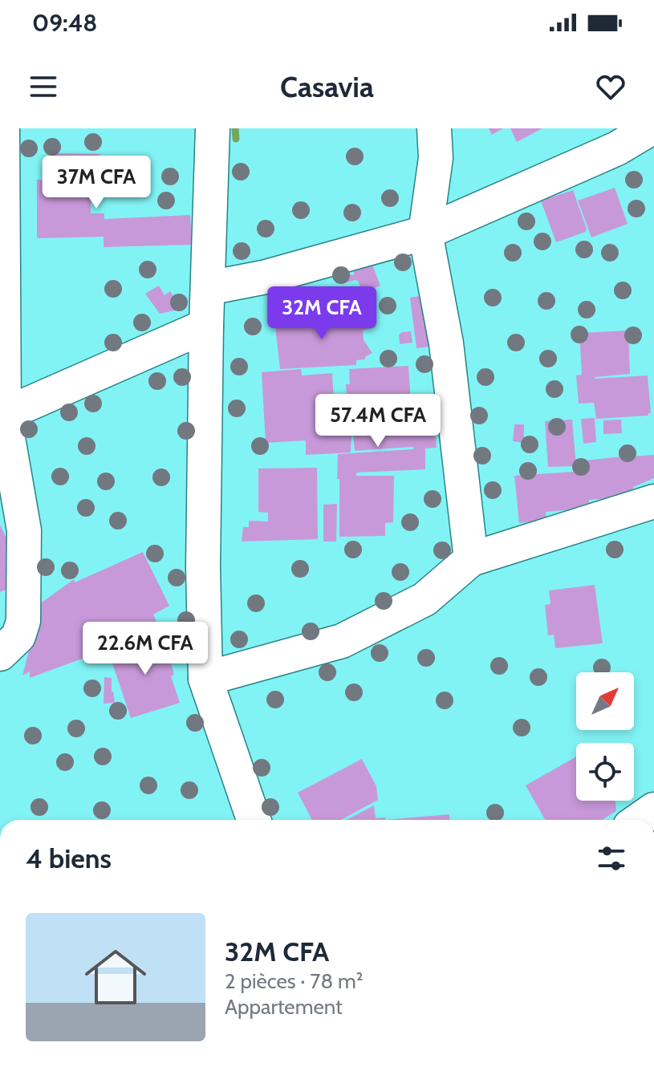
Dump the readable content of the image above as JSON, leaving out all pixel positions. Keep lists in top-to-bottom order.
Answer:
{
  "north": "top right",
  "page": {
    "status": "09:48",
    "header": "Casavia",
    "price": [
      "37M CFA",
      "32M CFA",
      "57.4M CFA",
      "22.6M CFA"
    ],
    "heading": "4 biens",
    "list": [
      {
        "name": "32M CFA",
        "note": "2 pièces · 78 m² · Appartement"
      }
    ]
  }
}
